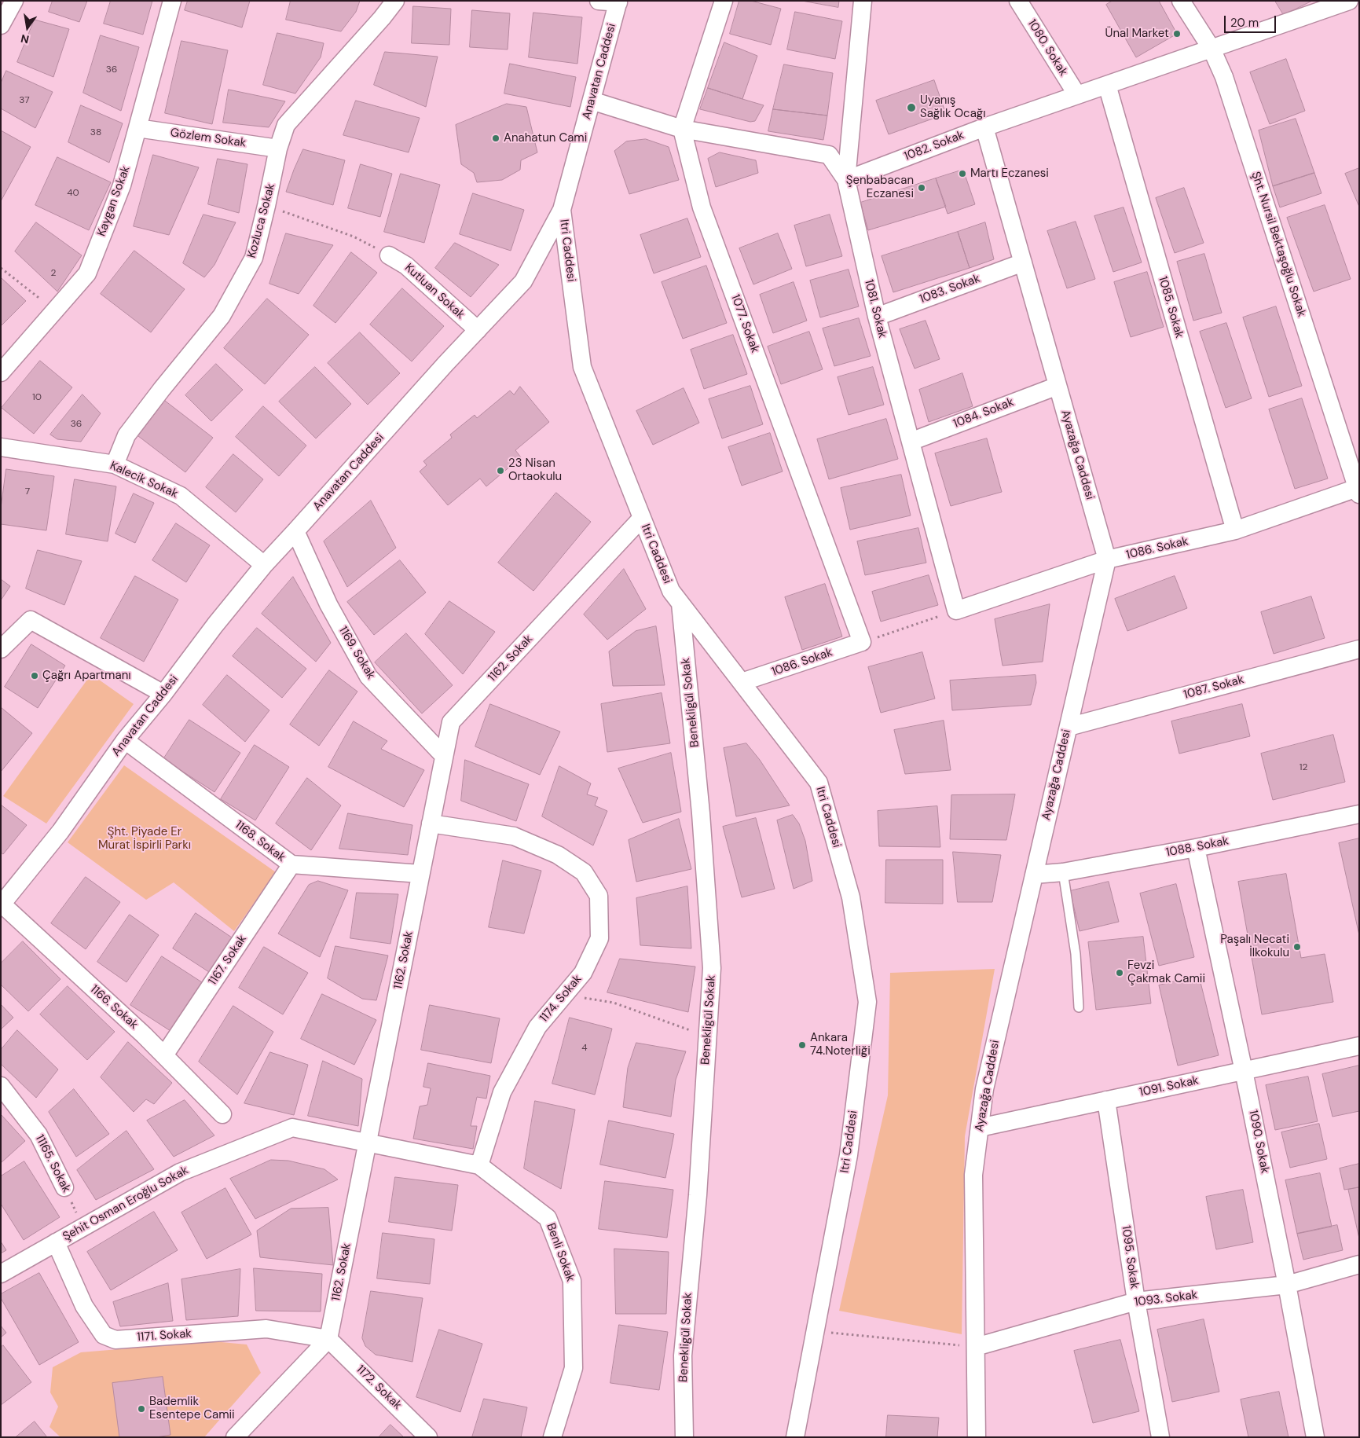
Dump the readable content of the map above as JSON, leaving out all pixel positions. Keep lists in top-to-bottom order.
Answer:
{
  "streets": {
    "street": [
      "1080. Sokak",
      "Anavatan Caddesi",
      "Gözlem Sokak",
      "1082. Sokak",
      "Kaygan Sokak",
      "Kozluca Sokak",
      "Şht. Nursil Bektaşoğlu Sokak",
      "Itri Caddesi",
      "1083. Sokak",
      "Kutluan Sokak",
      "1085. Sokak",
      "1081. Sokak",
      "1077. Sokak",
      "1084. Sokak",
      "Ayazağa Caddesi",
      "Kalecik Sokak",
      "1086. Sokak",
      "1169. Sokak",
      "1162. Sokak",
      "1087. Sokak",
      "Benekligül Sokak",
      "1168. Sokak",
      "1088. Sokak",
      "1167. Sokak",
      "1174. Sokak",
      "1166. Sokak",
      "1091. Sokak",
      "1090. Sokak",
      "11165. Sokak",
      "Şehit Osman Eroğlu Sokak",
      "Benli Sokak",
      "1095. Sokak",
      "1093. Sokak",
      "1171. Sokak",
      "1172. Sokak"
    ]
  },
  "crossings": [
    ["1080. Sokak", "1082. Sokak"],
    ["Anavatan Caddesi", "Itri Caddesi"],
    ["Anavatan Caddesi", "Kutluan Sokak"],
    ["Anavatan Caddesi", "Kalecik Sokak"],
    ["Anavatan Caddesi", "1169. Sokak"],
    ["Anavatan Caddesi", "1168. Sokak"],
    ["Anavatan Caddesi", "1166. Sokak"],
    ["Gözlem Sokak", "Kaygan Sokak"],
    ["Gözlem Sokak", "Kozluca Sokak"],
    ["1082. Sokak", "Şht. Nursil Bektaşoğlu Sokak"],
    ["1082. Sokak", "1085. Sokak"],
    ["1082. Sokak", "1081. Sokak"],
    ["1082. Sokak", "Ayazağa Caddesi"],
    ["Kozluca Sokak", "Kalecik Sokak"],
    ["Şht. Nursil Bektaşoğlu Sokak", "1086. Sokak"],
    ["Itri Caddesi", "1086. Sokak"],
    ["Itri Caddesi", "1162. Sokak"],
    ["Itri Caddesi", "Benekligül Sokak"],
    ["1083. Sokak", "1081. Sokak"],
    ["1083. Sokak", "Ayazağa Caddesi"],
    ["1085. Sokak", "1086. Sokak"],
    ["1081. Sokak", "1084. Sokak"],
    ["1081. Sokak", "1086. Sokak"],
    ["1077. Sokak", "1086. Sokak"],
    ["1084. Sokak", "Ayazağa Caddesi"],
    ["Ayazağa Caddesi", "1086. Sokak"],
    ["Ayazağa Caddesi", "1087. Sokak"],
    ["Ayazağa Caddesi", "1088. Sokak"],
    ["Ayazağa Caddesi", "1091. Sokak"],
    ["Ayazağa Caddesi", "1093. Sokak"],
    ["1169. Sokak", "1162. Sokak"],
    ["1162. Sokak", "1168. Sokak"],
    ["1162. Sokak", "1174. Sokak"],
    ["1162. Sokak", "Şehit Osman Eroğlu Sokak"],
    ["1162. Sokak", "Benli Sokak"],
    ["1162. Sokak", "1171. Sokak"],
    ["1162. Sokak", "1172. Sokak"],
    ["1168. Sokak", "1167. Sokak"],
    ["1088. Sokak", "1090. Sokak"],
    ["1167. Sokak", "1166. Sokak"],
    ["1174. Sokak", "Benli Sokak"],
    ["1091. Sokak", "1090. Sokak"],
    ["1091. Sokak", "1095. Sokak"],
    ["1090. Sokak", "1093. Sokak"],
    ["11165. Sokak", "Şehit Osman Eroğlu Sokak"],
    ["Şehit Osman Eroğlu Sokak", "Benli Sokak"],
    ["Şehit Osman Eroğlu Sokak", "1171. Sokak"],
    ["1095. Sokak", "1093. Sokak"],
    ["1171. Sokak", "1172. Sokak"]
  ],
  "parks": ["Şht. Piyade Er Murat İspirli Parkı"],
  "places": [
    "Ünal Market",
    "Uyanış Sağlık Ocağı",
    "Anahatun Cami",
    "Martı Eczanesi",
    "Şenbabacan Eczanesi",
    "23 Nisan Ortaokulu",
    "Çağrı Apartmanı",
    "Paşalı Necati İlkokulu",
    "Fevzi Çakmak Camii",
    "Ankara 74.Noterliği",
    "Bademlik Esentepe Camii"
  ],
  "house_numbers": [
    "36",
    "37",
    "38",
    "40",
    "2",
    "10",
    "36",
    "7",
    "12",
    "4"
  ],
  "scale_bar": "20 m",
  "north": "bottom"
}
